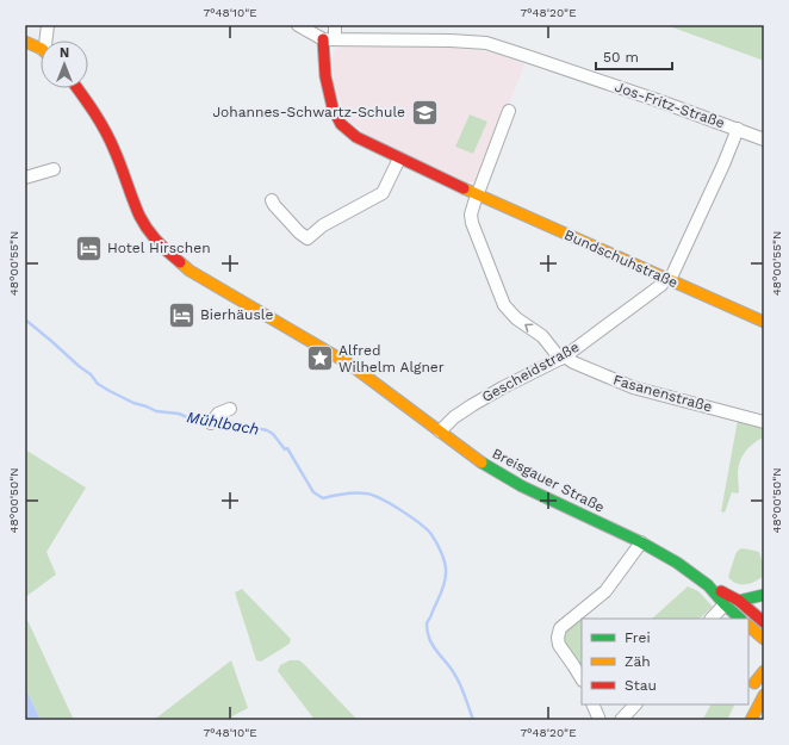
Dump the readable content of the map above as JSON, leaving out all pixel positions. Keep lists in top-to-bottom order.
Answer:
{
  "streets": {
    "main road": ["Bundschuhstraße", "Breisgauer Straße"],
    "street": ["Jos-Fritz-Straße", "Gescheidstraße", "Fasanenstraße"]
  },
  "crossings": [
    ["Jos-Fritz-Straße", "Bundschuhstraße"],
    ["Jos-Fritz-Straße", "Gescheidstraße"],
    ["Bundschuhstraße", "Gescheidstraße"],
    ["Bundschuhstraße", "Fasanenstraße"],
    ["Gescheidstraße", "Fasanenstraße"],
    ["Gescheidstraße", "Breisgauer Straße"]
  ],
  "one_way": ["Fasanenstraße"],
  "water": ["Mühlbach"],
  "places": {
    "school or university": ["Johannes-Schwartz-Schule"],
    "hotel": ["Hotel Hirschen", "Bierhäusle"],
    "place": ["Alfred Wilhelm Algner"]
  },
  "legend": ["Frei", "Zäh", "Stau"],
  "scale_bar": "50 m",
  "north": "top",
  "coordinates": [
    "7°48'10\"E",
    "7°48'20\"E",
    "48°00'55\"N",
    "48°00'50\"N"
  ]
}
